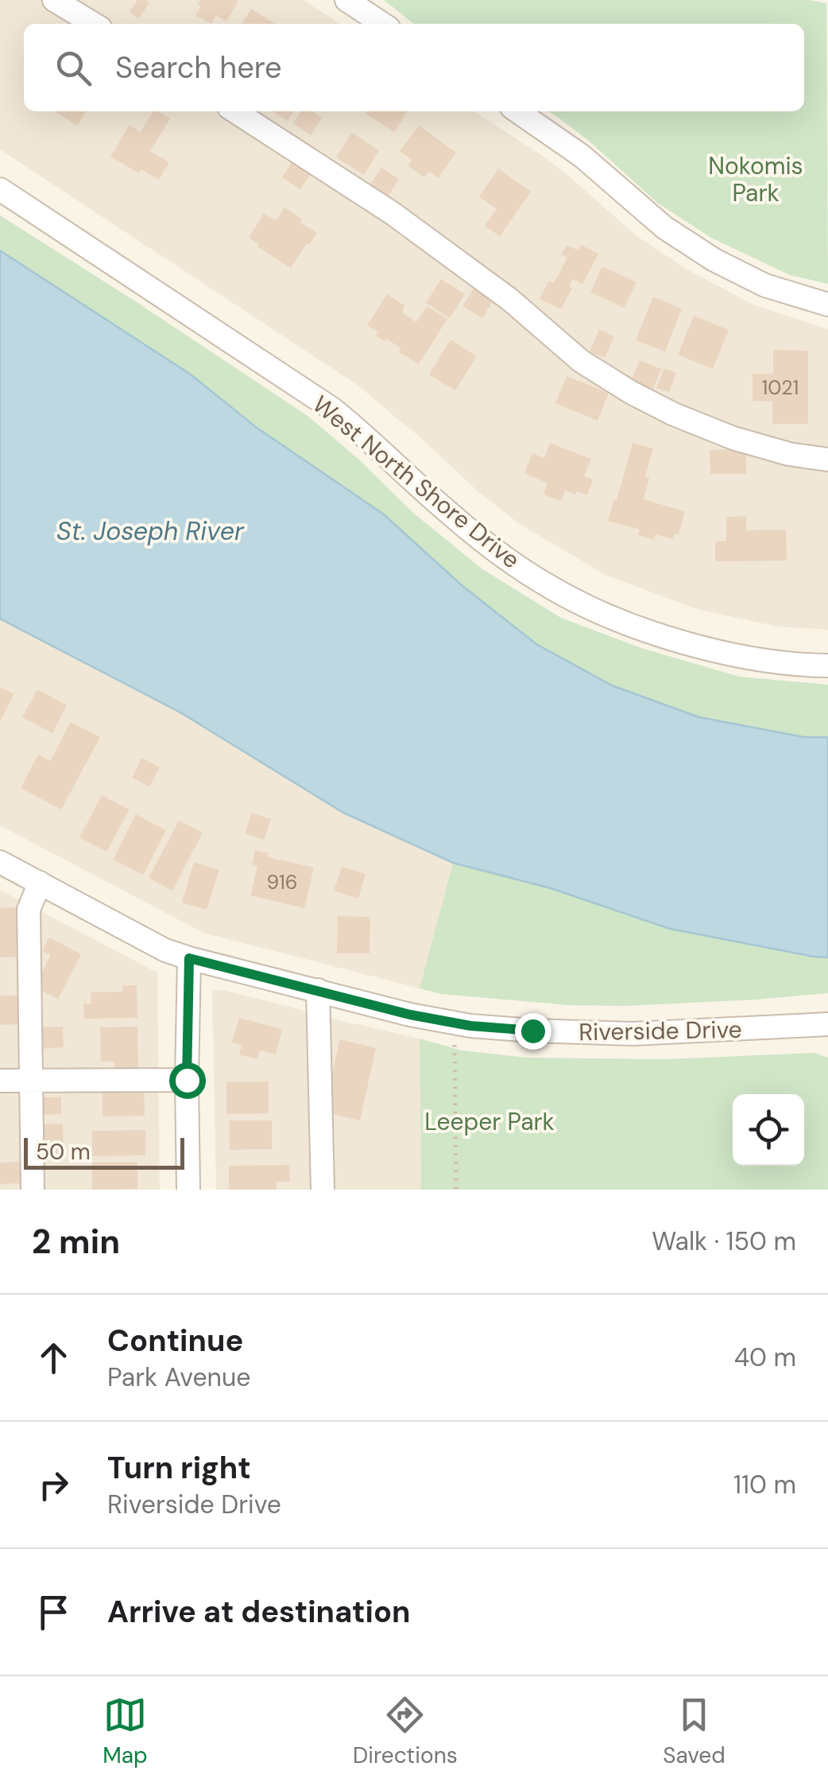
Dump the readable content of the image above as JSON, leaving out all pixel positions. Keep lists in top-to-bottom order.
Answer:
{
  "streets": {
    "street": ["West North Shore Drive", "Riverside Drive"]
  },
  "water": ["St. Joseph River"],
  "parks": ["Nokomis Park", "Leeper Park"],
  "house_numbers": ["1021", "916"],
  "scale_bar": "50 m",
  "page": {
    "search": "Search here",
    "scale": "50 m",
    "heading": ["2 min", "Walk · 150 m"],
    "list": [
      ["Continue", "Park Avenue", "40 m"],
      ["Turn right", "Riverside Drive", "110 m"],
      "Arrive at destination"
    ],
    "nav": ["Map", "Directions", "Saved"]
  }
}
